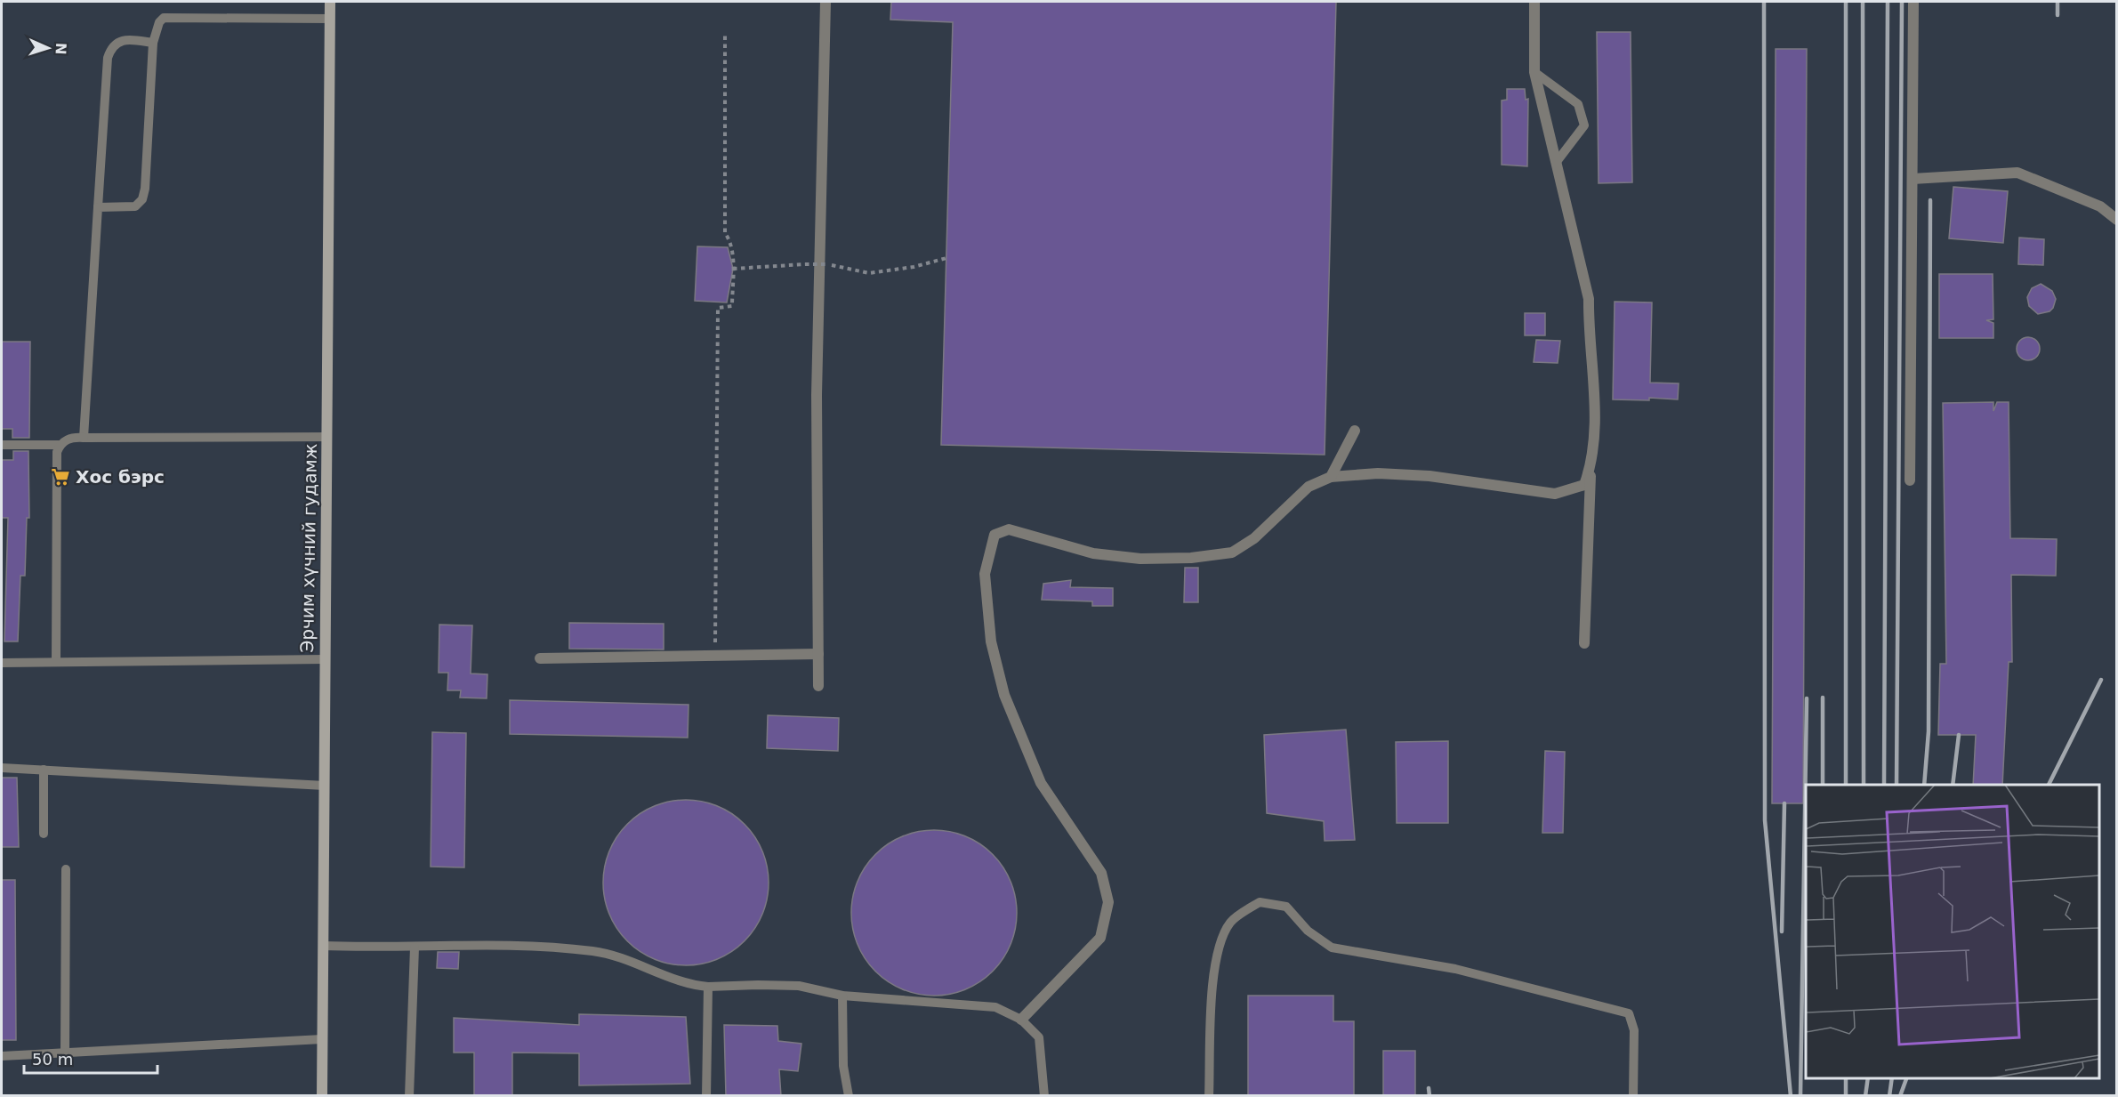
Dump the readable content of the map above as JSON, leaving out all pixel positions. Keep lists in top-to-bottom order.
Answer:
{
  "streets": {
    "main road": ["Эрчим хүчний гудамж"]
  },
  "places": {
    "supermarket": ["Хос бэрс"]
  },
  "scale_bar": "50 m",
  "north": "right"
}
